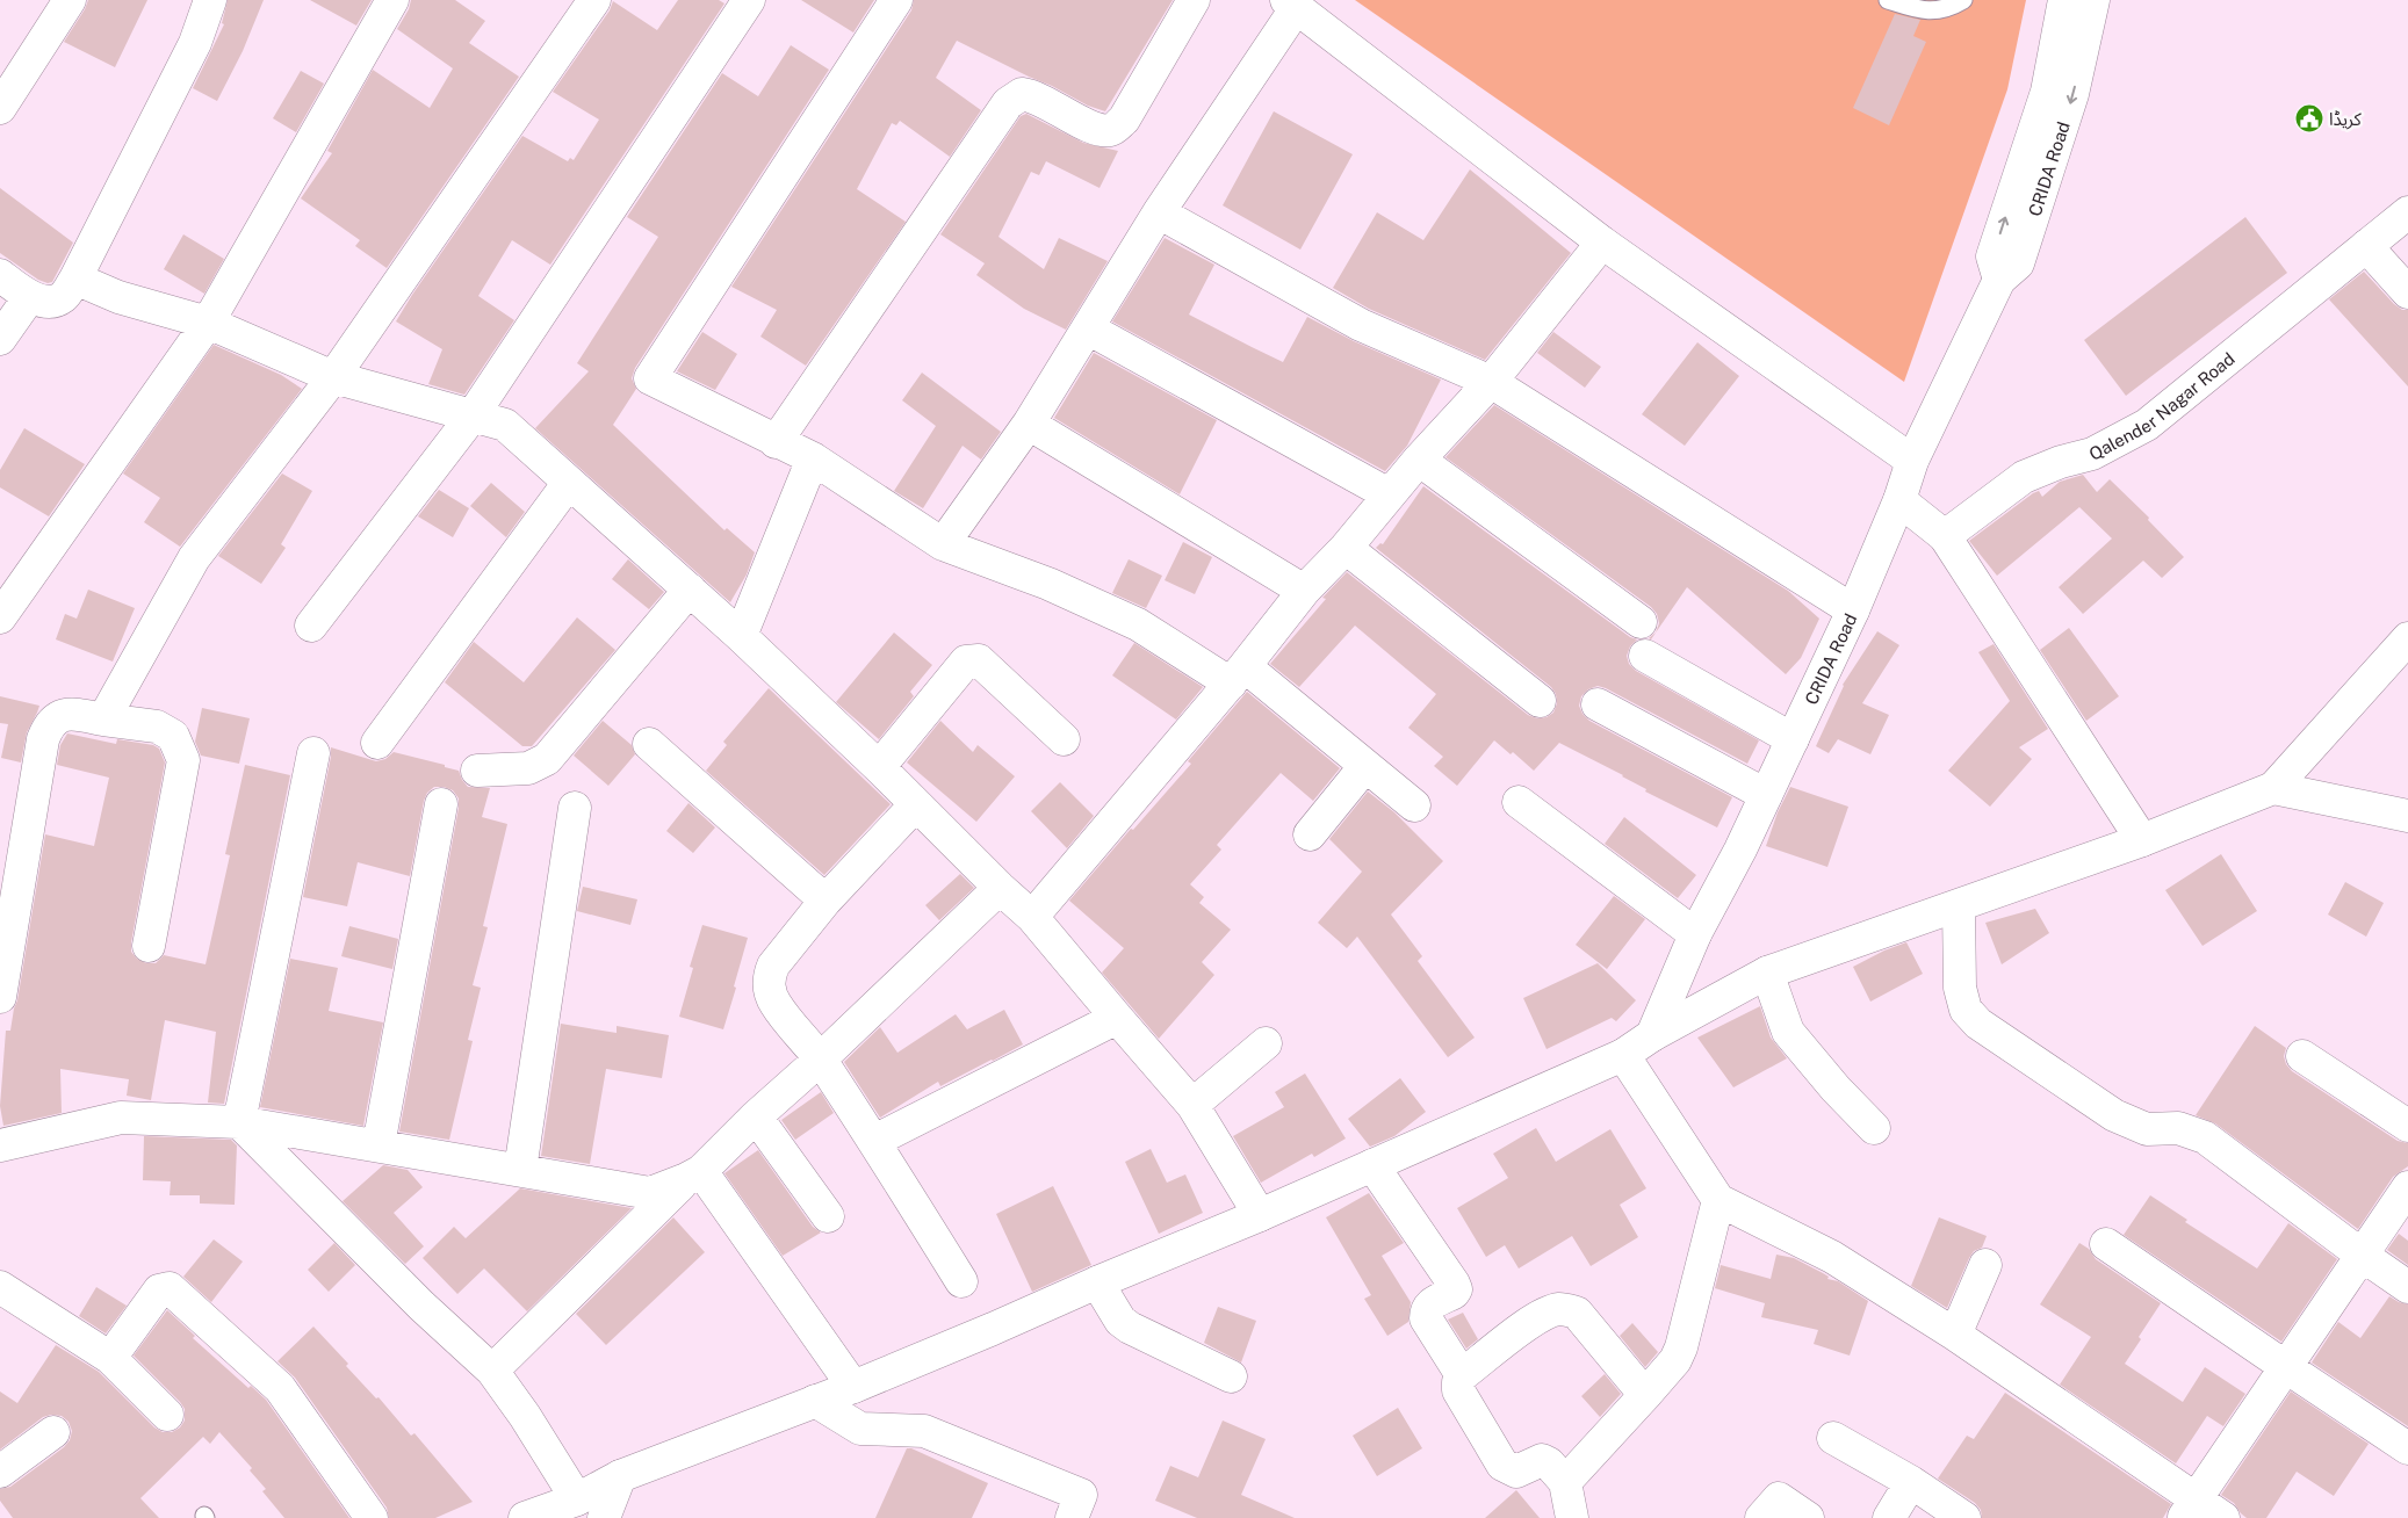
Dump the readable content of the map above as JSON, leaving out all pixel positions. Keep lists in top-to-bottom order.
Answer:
{
  "streets": {
    "street": ["CRIDA Road", "Qalender Nagar Road"]
  },
  "places": {
    "public building": ["کریڈا"]
  }
}
